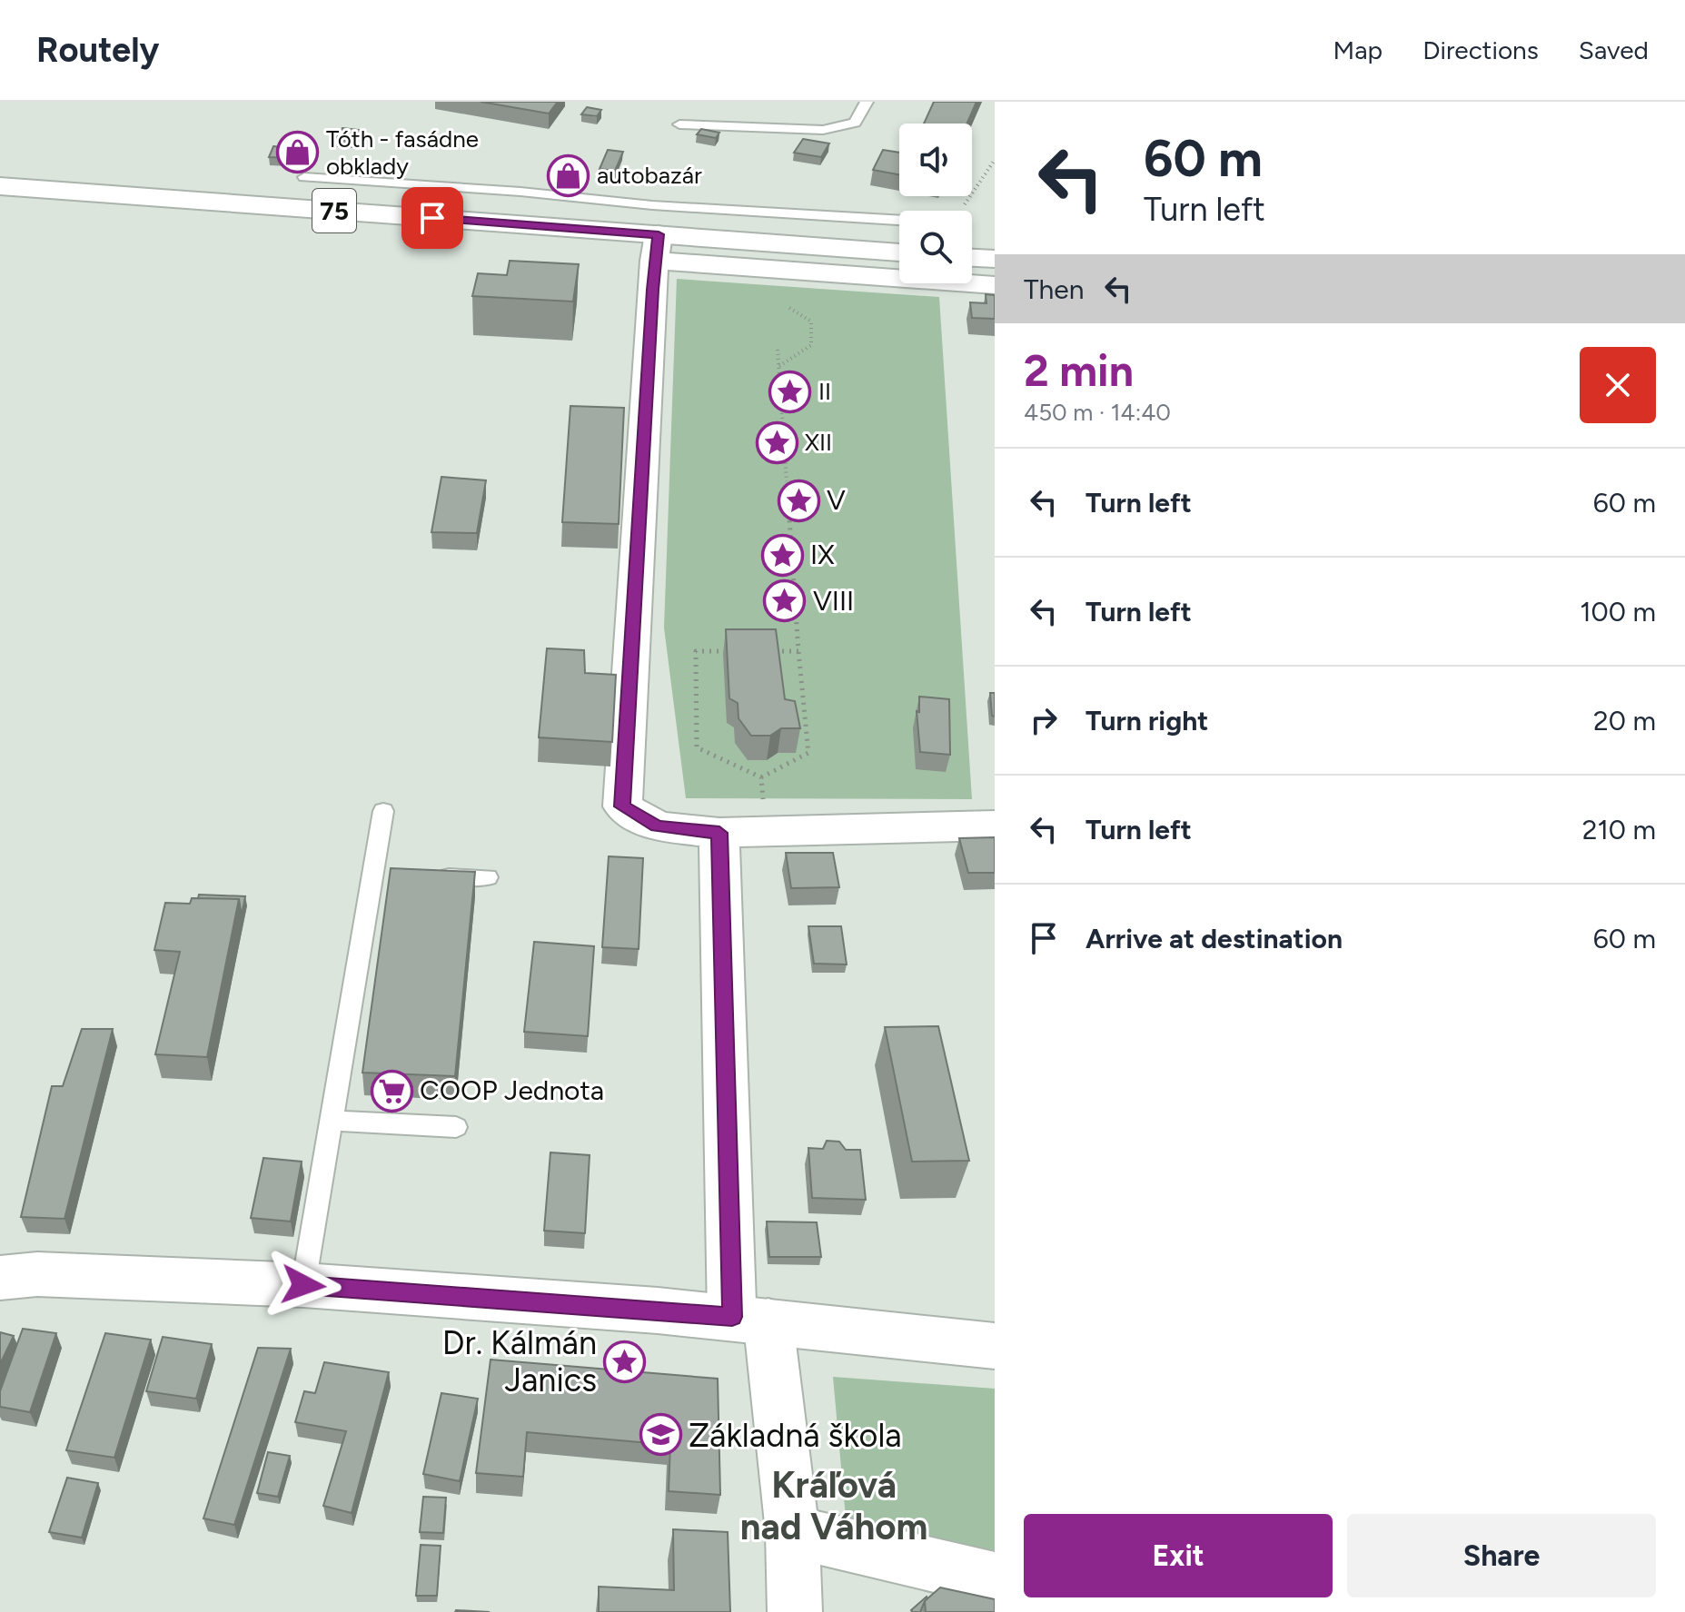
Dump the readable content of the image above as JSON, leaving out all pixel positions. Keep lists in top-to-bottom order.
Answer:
{
  "streets": {
    "street": ["75"]
  },
  "districts": ["Kráľová nad Váhom"],
  "places": {
    "shop": ["Tóth - fasádne obklady", "autobazár"],
    "place": [
      "II",
      "XII",
      "V",
      "IX",
      "VIII",
      "Dr. Kálmán Janics"
    ],
    "supermarket": ["COOP Jednota"],
    "school or university": ["Základná škola"]
  },
  "page": {
    "header": "Routely",
    "nav": ["Map", "Directions", "Saved"],
    "turn": ["60 m", "Turn left"],
    "then": "Then",
    "heading": ["2 min", "450 m · 14:40"],
    "list": [
      {
        "name": "Turn left",
        "value": "60 m"
      },
      {
        "name": "Turn left",
        "value": "100 m"
      },
      {
        "name": "Turn right",
        "value": "20 m"
      },
      {
        "name": "Turn left",
        "value": "210 m"
      },
      {
        "name": "Arrive at destination",
        "value": "60 m"
      }
    ],
    "buttons": ["Exit", "Share"]
  }
}
